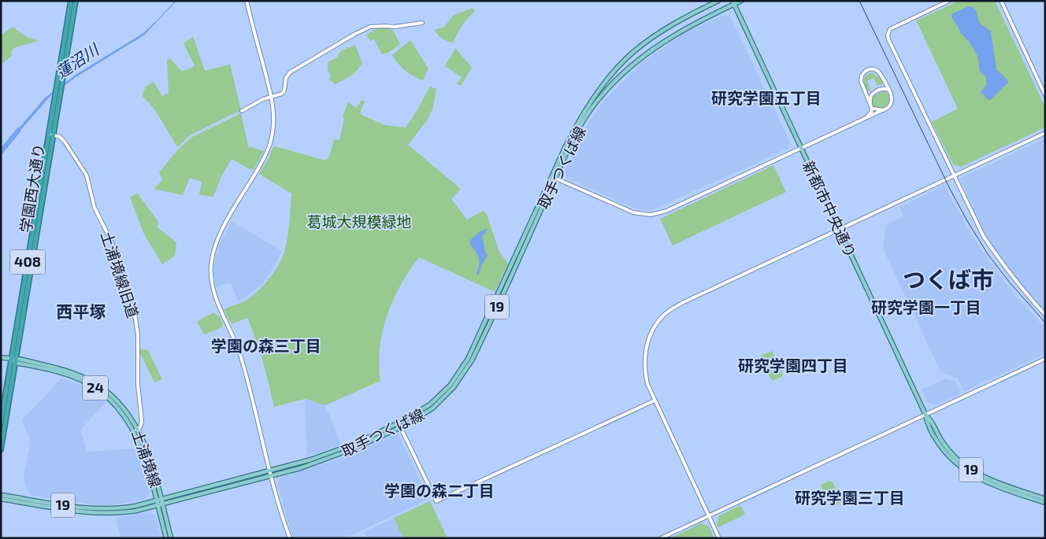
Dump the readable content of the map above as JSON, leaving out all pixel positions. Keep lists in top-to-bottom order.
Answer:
{
  "streets": {
    "highway": ["学園西大通り", "408"],
    "main road": [
      "取手つくば線",
      "新都市中央通り",
      "19",
      "24",
      "土浦境線"
    ],
    "street": ["土浦境線旧道"]
  },
  "crossings": [
    ["取手つくば線", "新都市中央通り"],
    ["取手つくば線", "土浦境線"],
    ["学園西大通り", "土浦境線旧道"],
    ["学園西大通り", "24"],
    ["学園西大通り", "土浦境線"],
    ["土浦境線旧道", "土浦境線"],
    ["24", "土浦境線"]
  ],
  "districts": [
    "研究学園五丁目",
    "つくば市",
    "研究学園一丁目",
    "西平塚",
    "学園の森三丁目",
    "研究学園四丁目",
    "学園の森二丁目",
    "研究学園三丁目"
  ],
  "water": ["蓮沼川"],
  "parks": ["葛城大規模緑地"]
}
